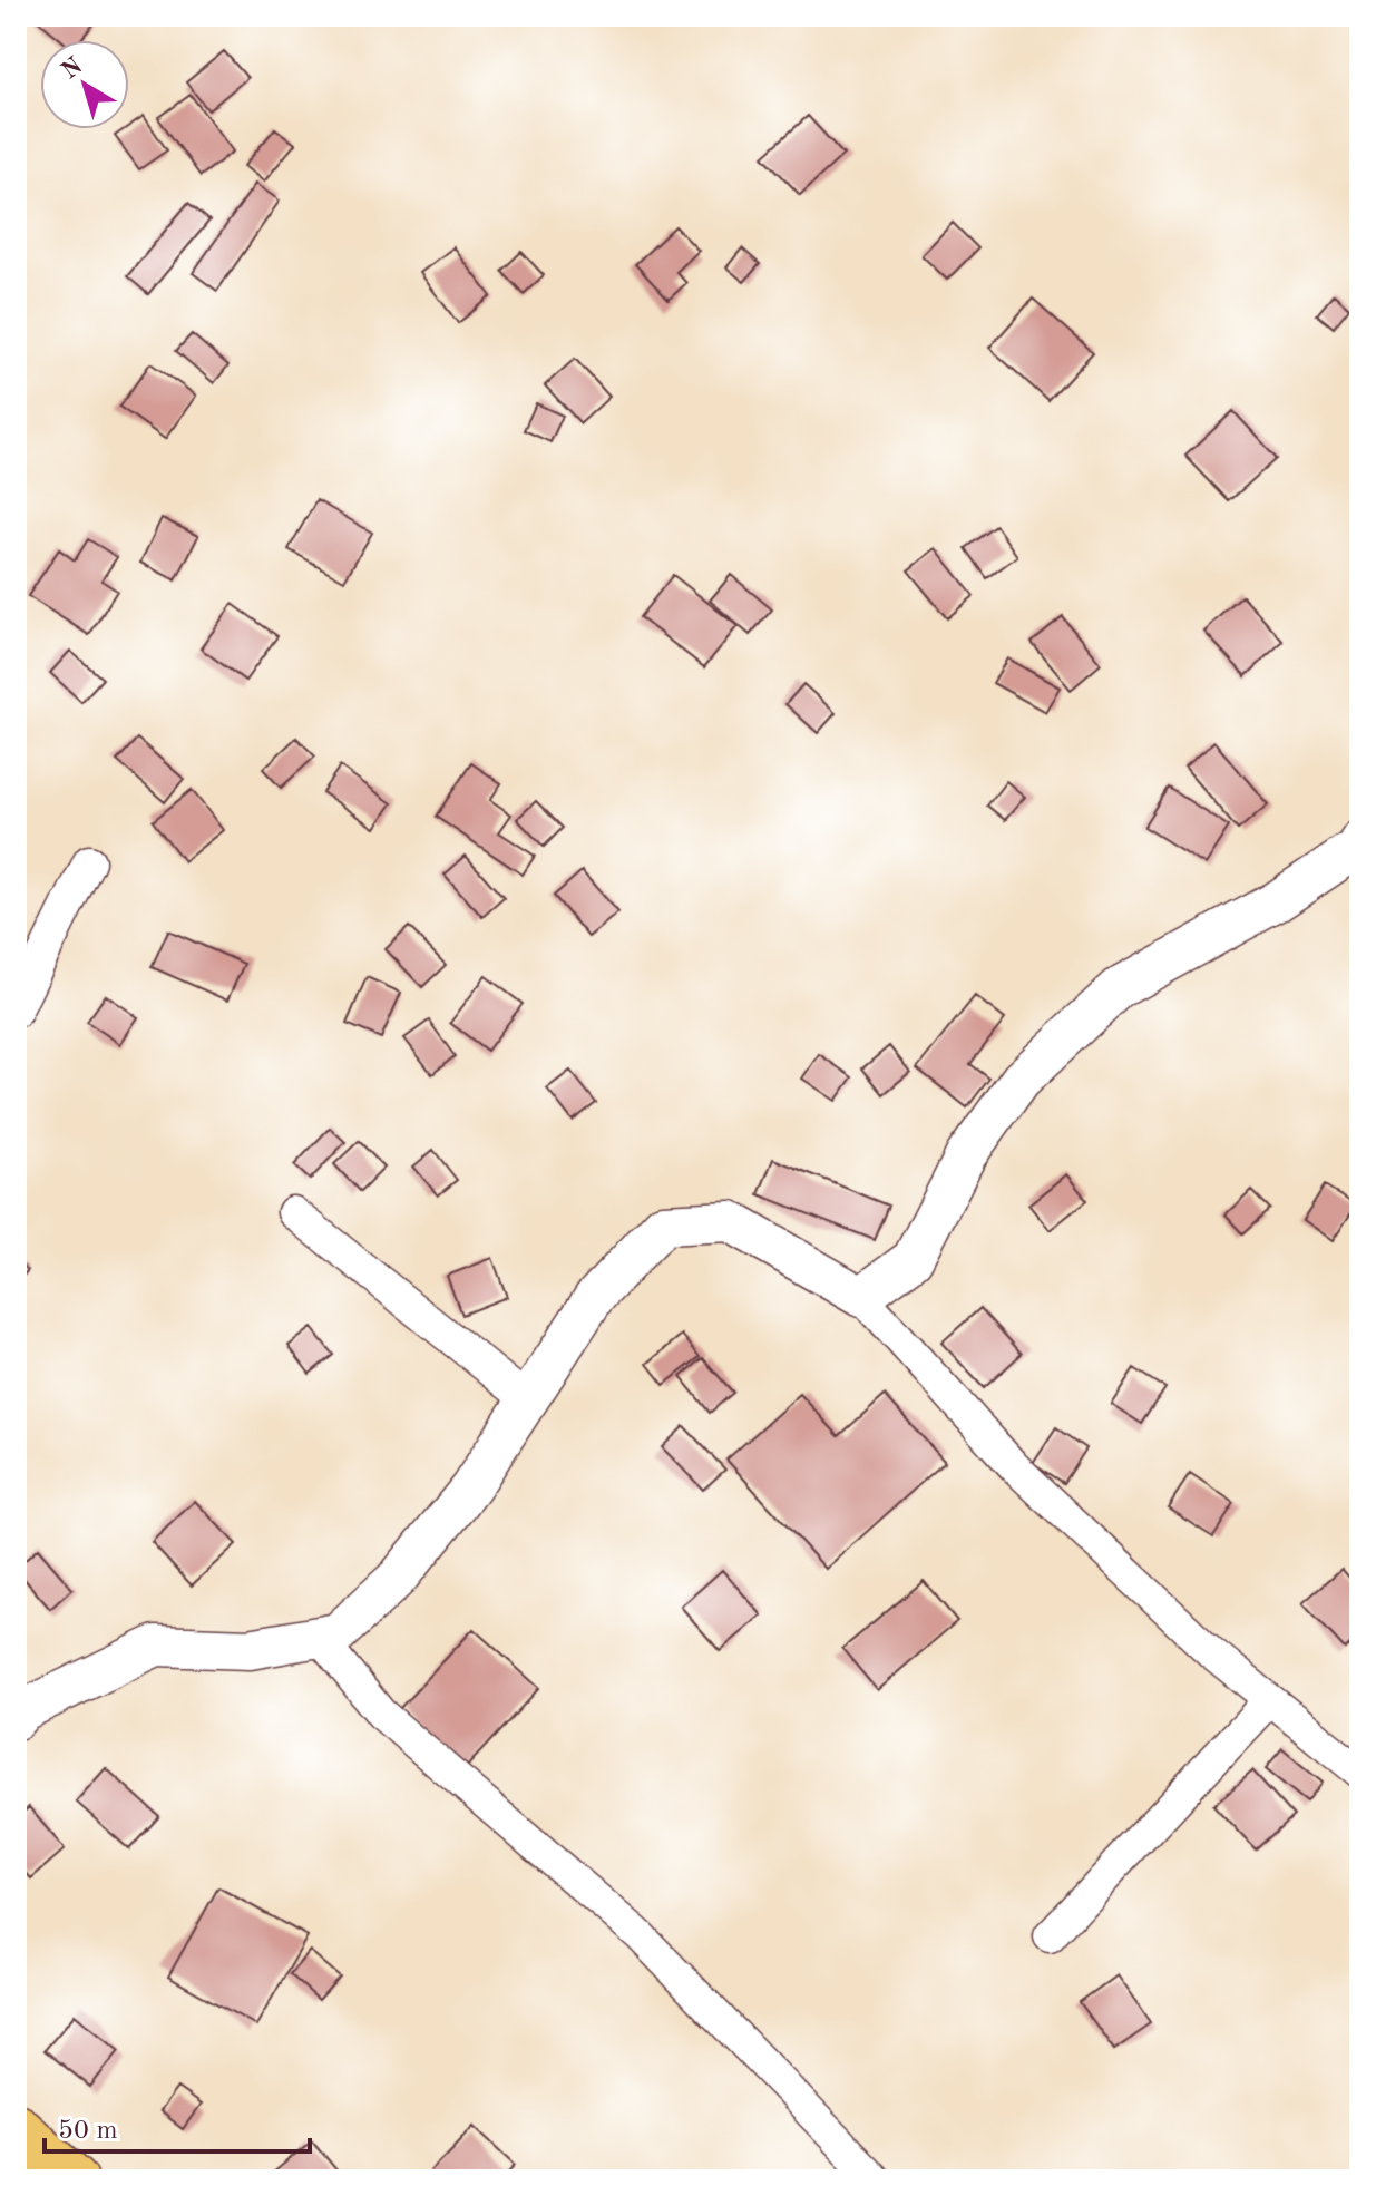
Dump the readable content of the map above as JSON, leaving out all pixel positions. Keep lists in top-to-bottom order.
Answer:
{
  "scale_bar": "50 m",
  "north": "top left"
}
